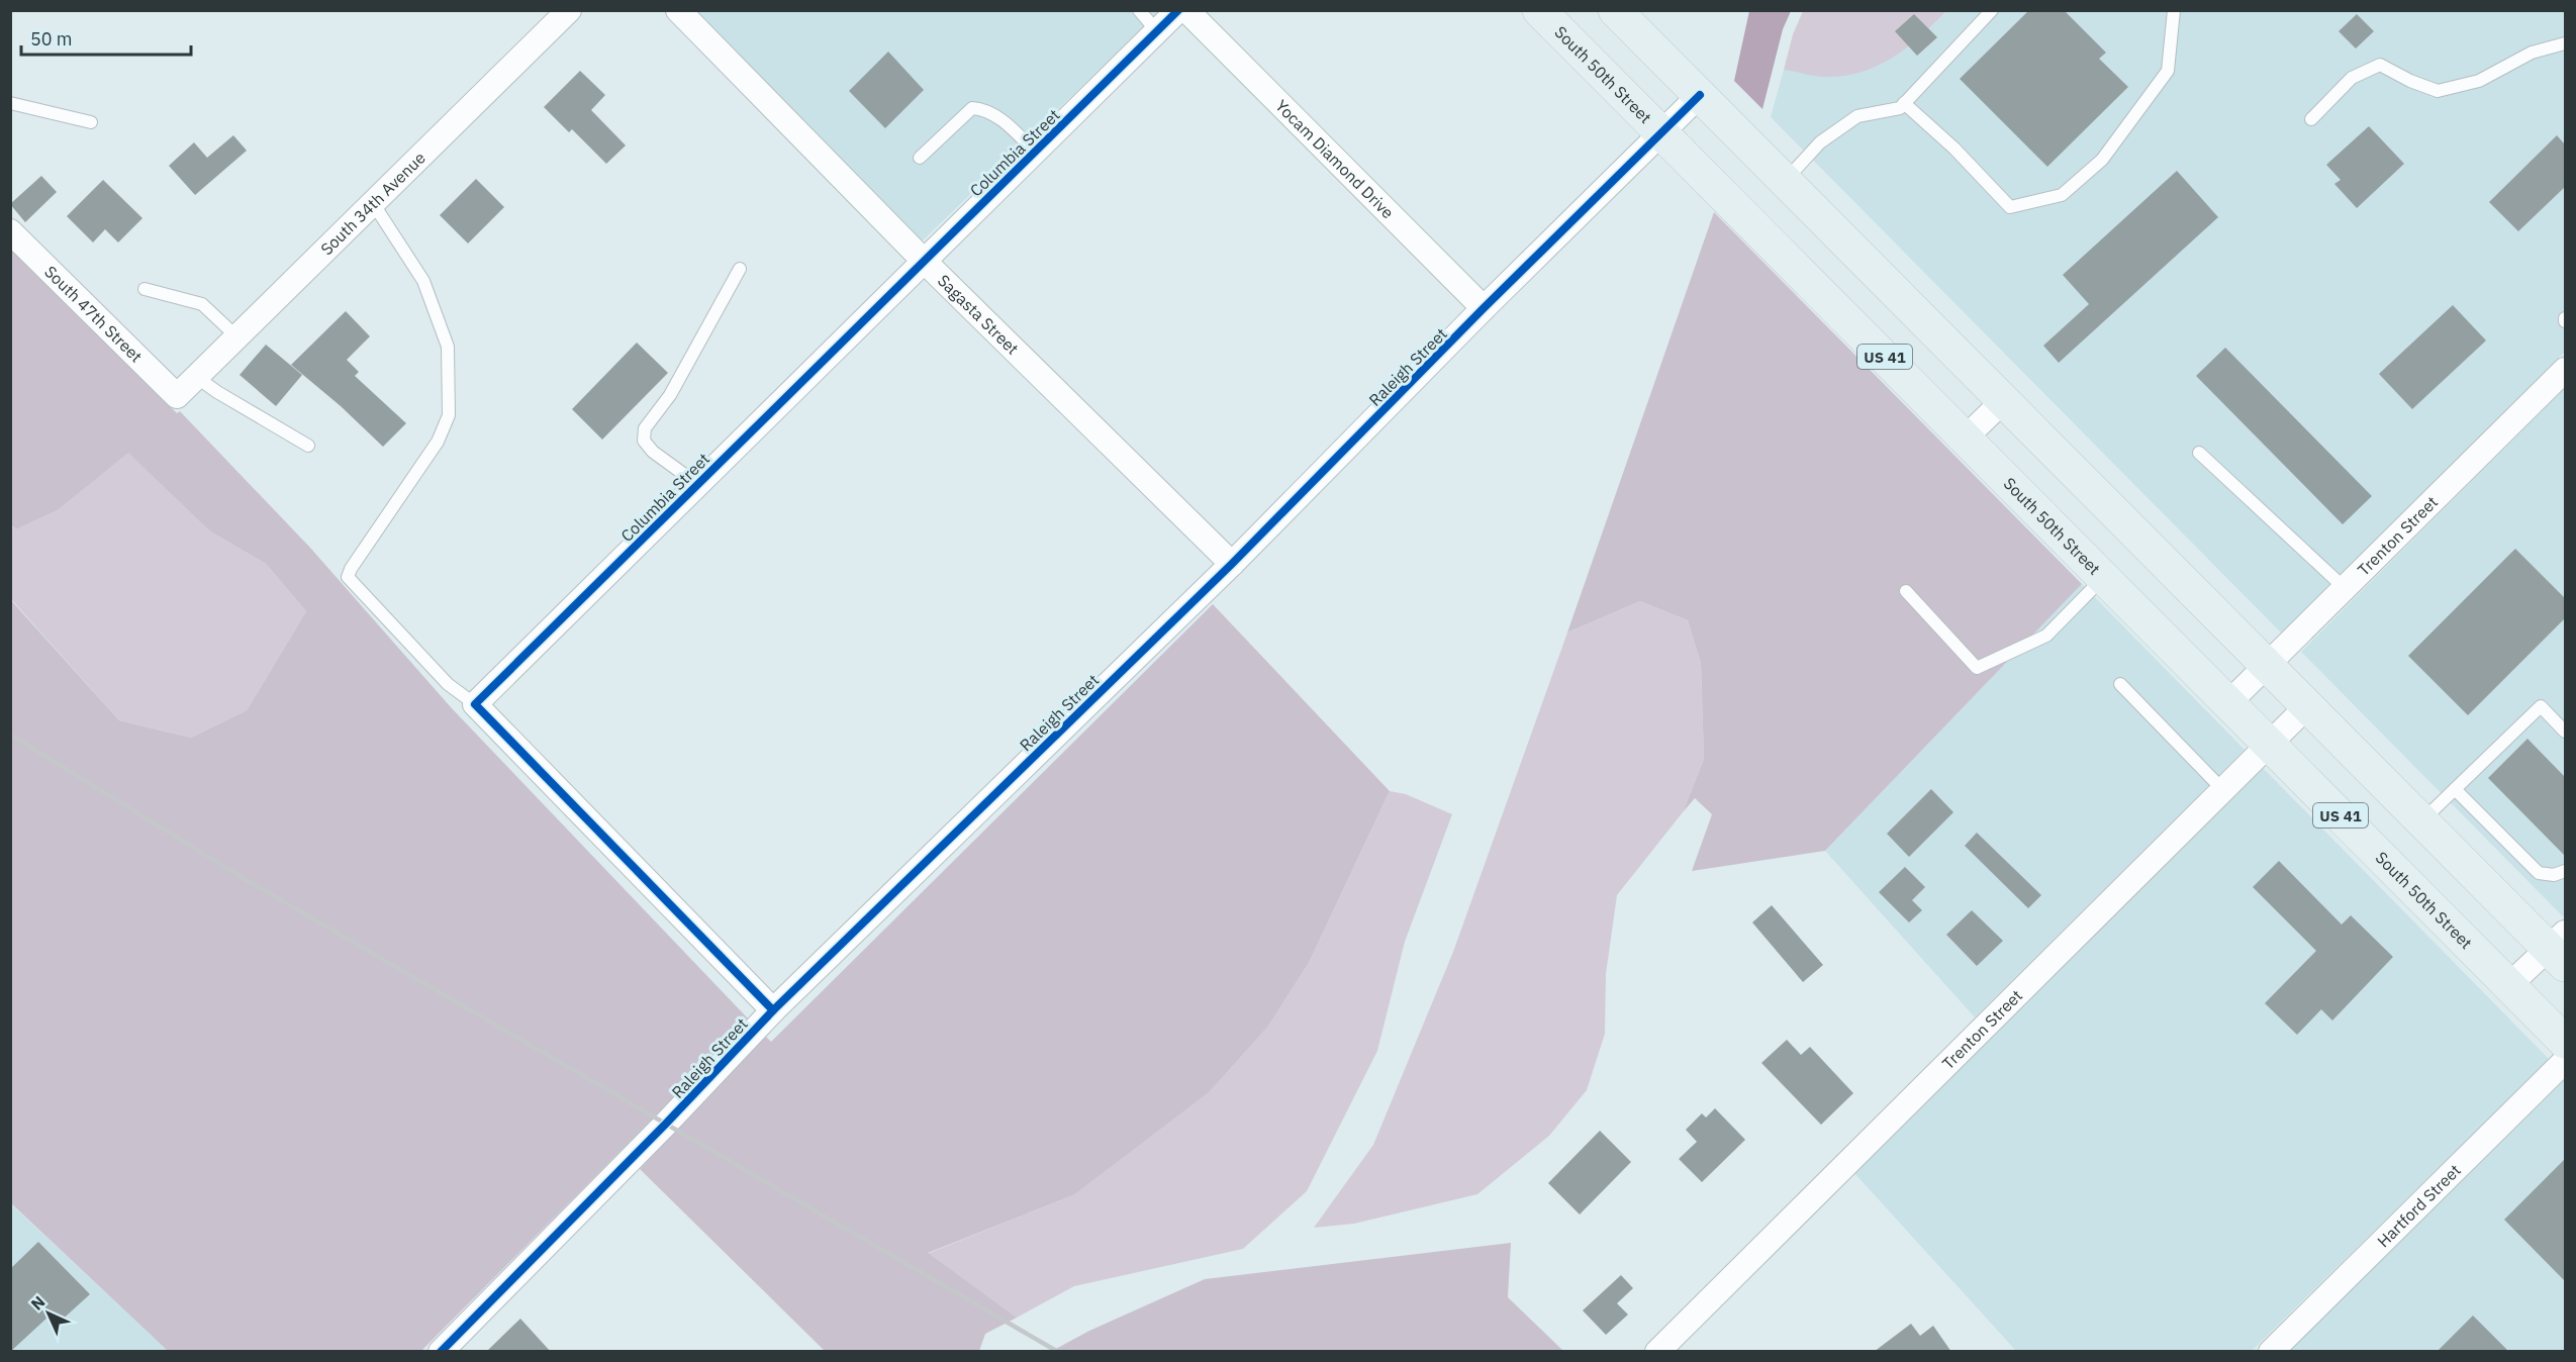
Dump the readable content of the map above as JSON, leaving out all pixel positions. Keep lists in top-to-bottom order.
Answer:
{
  "streets": {
    "main road": ["South 50th Street", "US 41"],
    "street": [
      "Columbia Street",
      "Yocam Diamond Drive",
      "South 34th Avenue",
      "South 47th Street",
      "Sagasta Street",
      "Raleigh Street",
      "Trenton Street",
      "Hartford Street"
    ]
  },
  "crossings": [
    ["South 50th Street", "Raleigh Street"],
    ["South 50th Street", "Trenton Street"],
    ["Columbia Street", "Sagasta Street"],
    ["Yocam Diamond Drive", "Raleigh Street"],
    ["South 34th Avenue", "South 47th Street"],
    ["Sagasta Street", "Raleigh Street"]
  ],
  "scale_bar": "50 m",
  "north": "top left"
}
